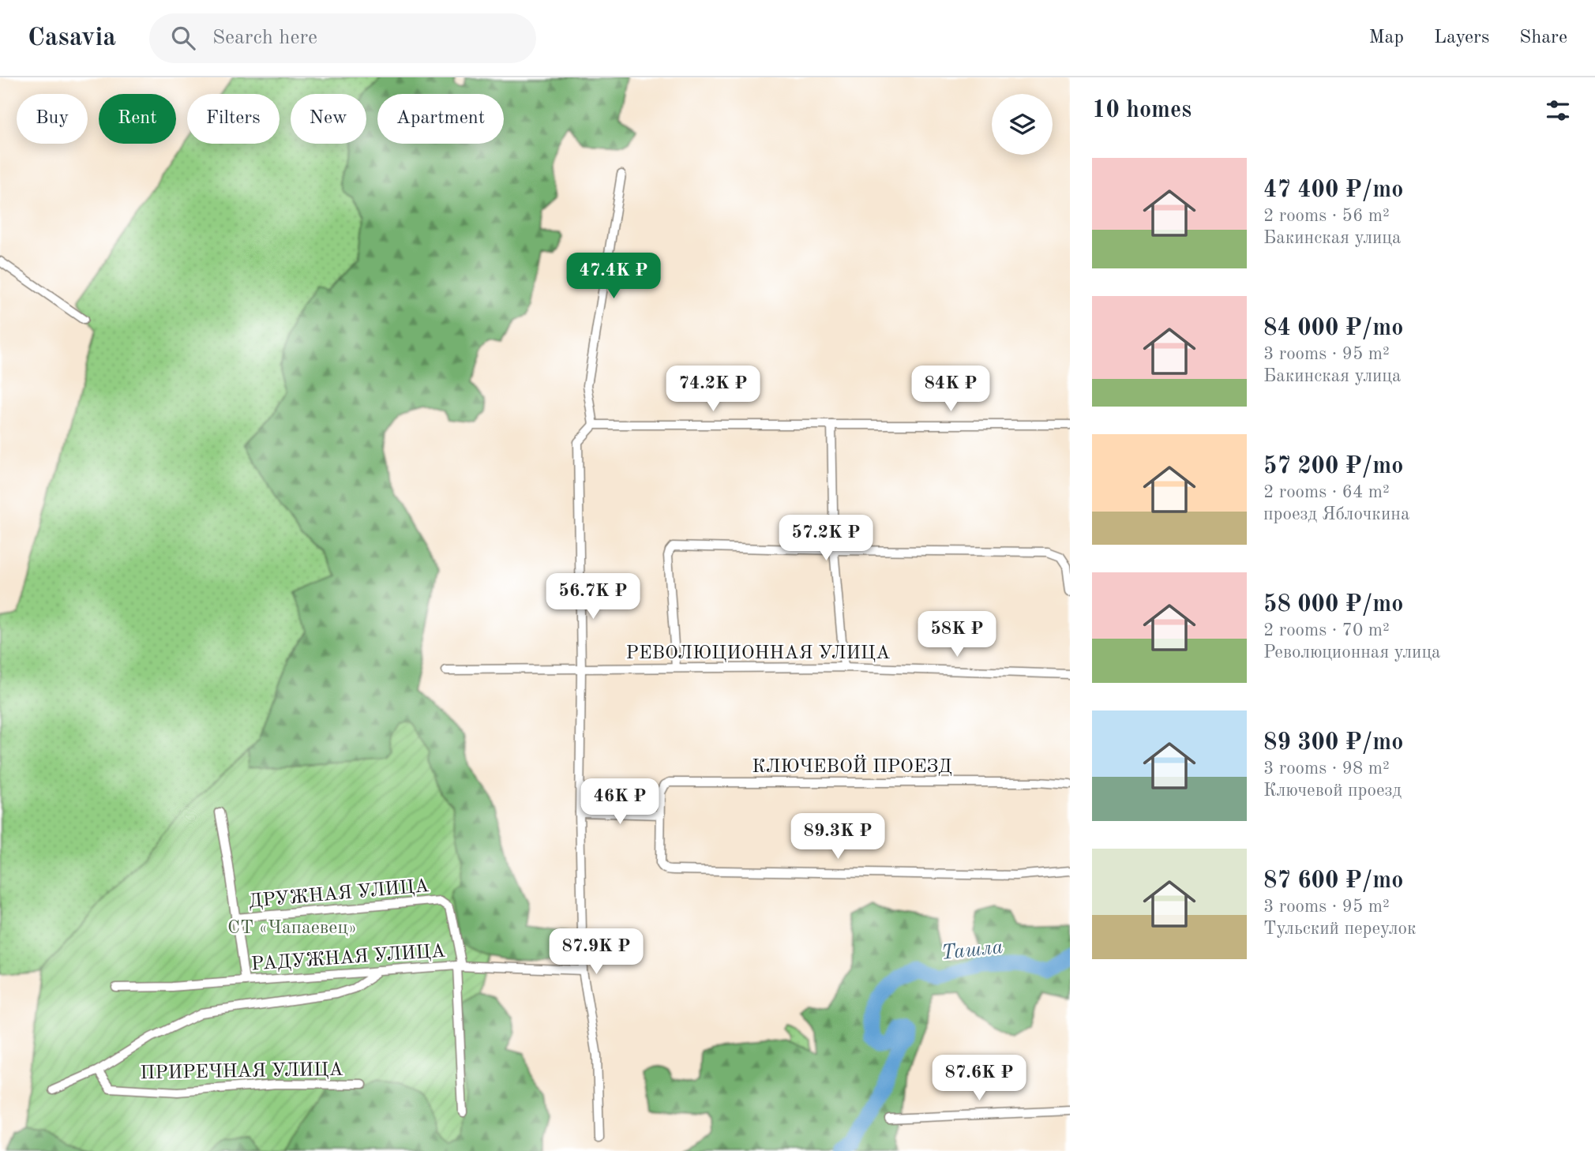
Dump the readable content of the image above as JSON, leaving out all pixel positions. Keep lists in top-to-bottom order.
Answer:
{
  "streets": {
    "street": [
      "РЕВОЛЮЦИОННАЯ УЛИЦА",
      "КЛЮЧЕВОЙ ПРОЕЗД",
      "ДРУЖНАЯ УЛИЦА",
      "РАДУЖНАЯ УЛИЦА",
      "ПРИРЕЧНАЯ УЛИЦА"
    ]
  },
  "crossings": [
    ["ДРУЖНАЯ УЛИЦА", "РАДУЖНАЯ УЛИЦА"]
  ],
  "water": ["Ташла"],
  "parks": ["СТ «Чапаевец»"],
  "page": {
    "header": "Casavia",
    "search": "Search here",
    "nav": ["Map", "Layers", "Share"],
    "heading": "10 homes",
    "chip": [
      "Buy",
      "Rent",
      "Filters",
      "New",
      "Apartment"
    ],
    "list": [
      {
        "name": "47 400 ₽/mo",
        "note": "2 rooms · 56 m² · Бакинская улица"
      },
      {
        "name": "84 000 ₽/mo",
        "note": "3 rooms · 95 m² · Бакинская улица"
      },
      {
        "name": "57 200 ₽/mo",
        "note": "2 rooms · 64 m² · проезд Яблочкина"
      },
      {
        "name": "58 000 ₽/mo",
        "note": "2 rooms · 70 m² · Революционная улица"
      },
      {
        "name": "89 300 ₽/mo",
        "note": "3 rooms · 98 m² · Ключевой проезд"
      },
      {
        "name": "87 600 ₽/mo",
        "note": "3 rooms · 95 m² · Тульский переулок"
      }
    ],
    "price": [
      "47.4K ₽",
      "74.2K ₽",
      "84K ₽",
      "57.2K ₽",
      "56.7K ₽",
      "58K ₽",
      "46K ₽",
      "89.3K ₽",
      "87.9K ₽",
      "87.6K ₽"
    ]
  }
}
